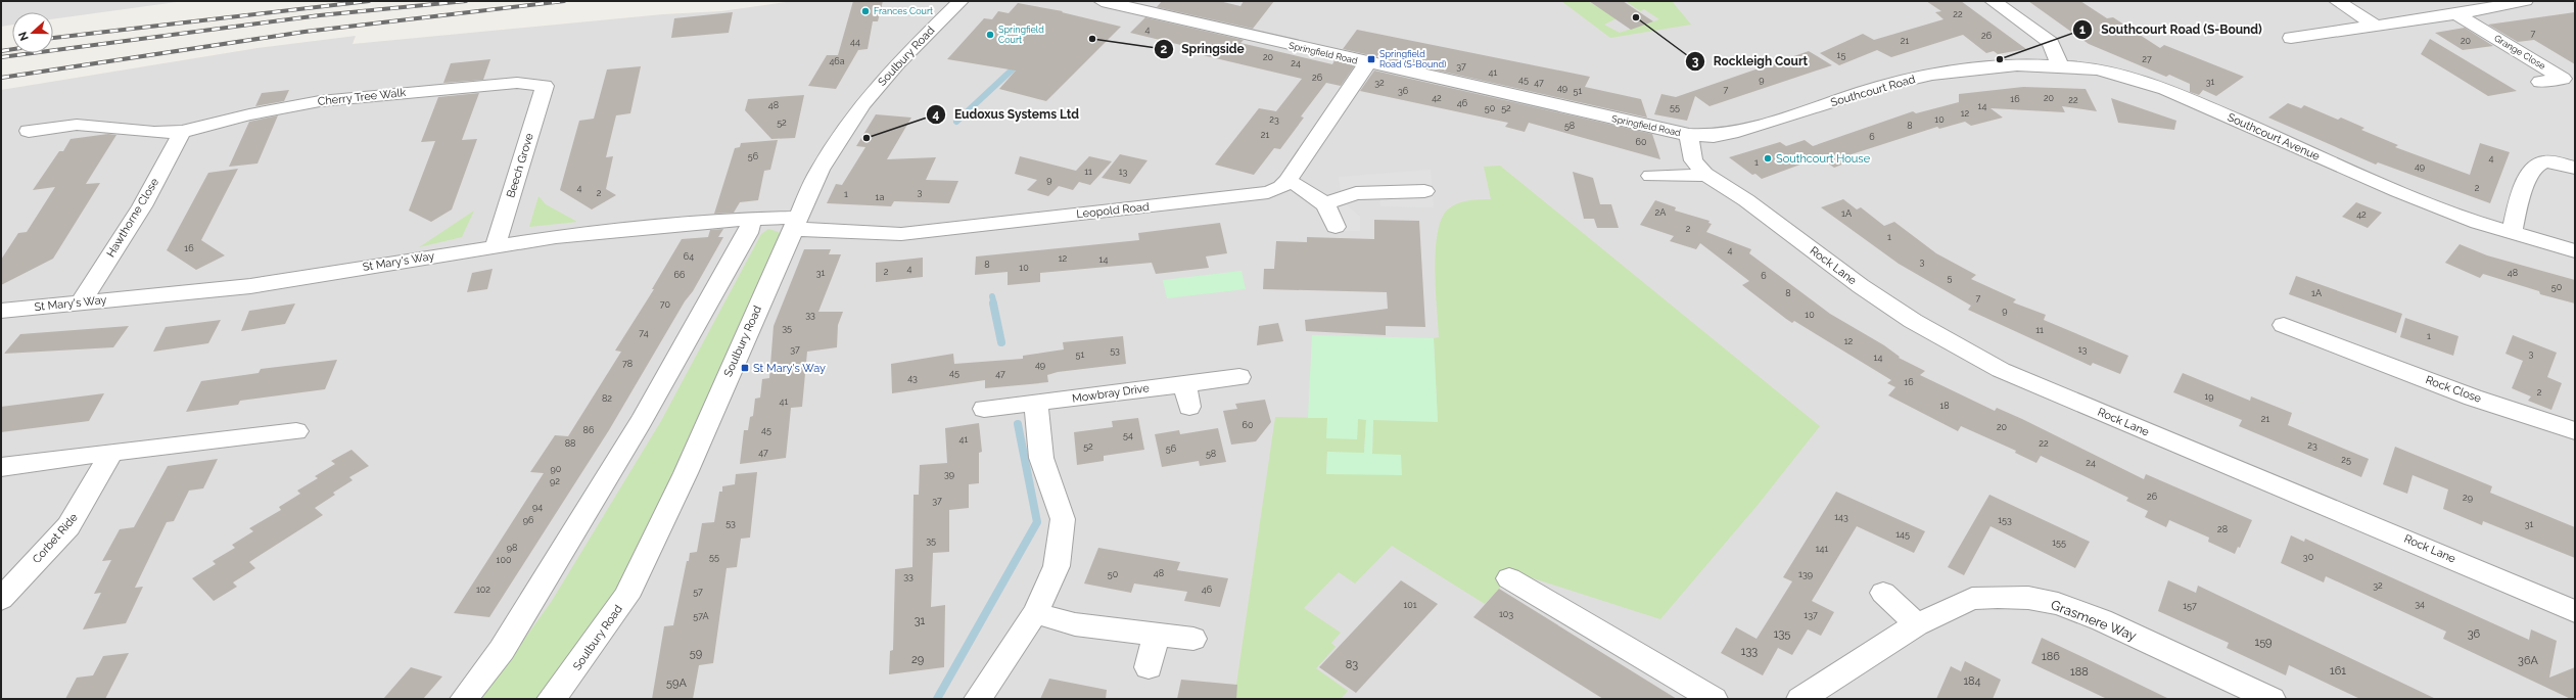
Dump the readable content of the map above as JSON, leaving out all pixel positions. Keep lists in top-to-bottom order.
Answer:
{
  "streets": {
    "street": [
      "Grange Close",
      "Springfield Road",
      "Soulbury Road",
      "Southcourt Road",
      "Cherry Tree Walk",
      "Southcourt Avenue",
      "Beech Grove",
      "Leopold Road",
      "Hawthorne Close",
      "St Mary's Way",
      "Rock Lane",
      "Rock Close",
      "Mowbray Drive",
      "Corbet Ride",
      "Grasmere Way"
    ]
  },
  "crossings": [
    ["Springfield Road", "Southcourt Road"],
    ["Springfield Road", "Leopold Road"],
    ["Springfield Road", "Rock Lane"],
    ["Soulbury Road", "Leopold Road"],
    ["Soulbury Road", "St Mary's Way"],
    ["Southcourt Road", "Southcourt Avenue"],
    ["Southcourt Road", "Rock Lane"],
    ["Cherry Tree Walk", "Beech Grove"],
    ["Cherry Tree Walk", "Hawthorne Close"],
    ["Beech Grove", "St Mary's Way"],
    ["Leopold Road", "St Mary's Way"],
    ["Hawthorne Close", "St Mary's Way"]
  ],
  "places": {
    "other": [
      "Frances Court",
      "Rockleigh Court",
      "Springfield Court",
      "Springside",
      "Southcourt Road (S-Bound)",
      "Eudoxus Systems Ltd",
      "Southcourt House"
    ],
    "transit": ["Springfield Road (S-Bound)", "St Mary's Way"]
  },
  "house_numbers": [
    "22",
    "4",
    "7",
    "26",
    "21",
    "20",
    "44",
    "15",
    "20",
    "27",
    "46a",
    "24",
    "37",
    "41",
    "26",
    "45",
    "9",
    "31",
    "32",
    "47",
    "49",
    "7",
    "36",
    "51",
    "42",
    "20",
    "16",
    "22",
    "46",
    "48",
    "14",
    "55",
    "50",
    "52",
    "12",
    "23",
    "10",
    "52",
    "58",
    "8",
    "21",
    "6",
    "60",
    "56",
    "4",
    "1",
    "49",
    "11",
    "13",
    "9",
    "4",
    "2",
    "3",
    "2",
    "1",
    "1a",
    "2A",
    "1A",
    "42",
    "2",
    "1",
    "16",
    "4",
    "64",
    "12",
    "14",
    "3",
    "8",
    "10",
    "4",
    "2",
    "31",
    "48",
    "66",
    "6",
    "5",
    "50",
    "8",
    "1A",
    "7",
    "70",
    "9",
    "33",
    "10",
    "35",
    "11",
    "74",
    "1",
    "12",
    "37",
    "13",
    "53",
    "3",
    "51",
    "14",
    "78",
    "49",
    "45",
    "47",
    "43",
    "16",
    "2",
    "19",
    "82",
    "41",
    "18",
    "21",
    "60",
    "20",
    "86",
    "45",
    "54",
    "41",
    "88",
    "22",
    "23",
    "52",
    "56",
    "47",
    "58",
    "25",
    "24",
    "90",
    "39",
    "92",
    "26",
    "29",
    "37",
    "94",
    "143",
    "96",
    "153",
    "53",
    "31",
    "28",
    "145",
    "35",
    "155",
    "98",
    "141",
    "55",
    "30",
    "100",
    "48",
    "50",
    "139",
    "33",
    "32",
    "102",
    "46",
    "57",
    "34",
    "101",
    "157",
    "103",
    "137",
    "57A",
    "31",
    "135",
    "36",
    "159",
    "133",
    "59",
    "186",
    "29",
    "36A",
    "83",
    "161",
    "188",
    "184",
    "59A"
  ],
  "north": "left"
}
